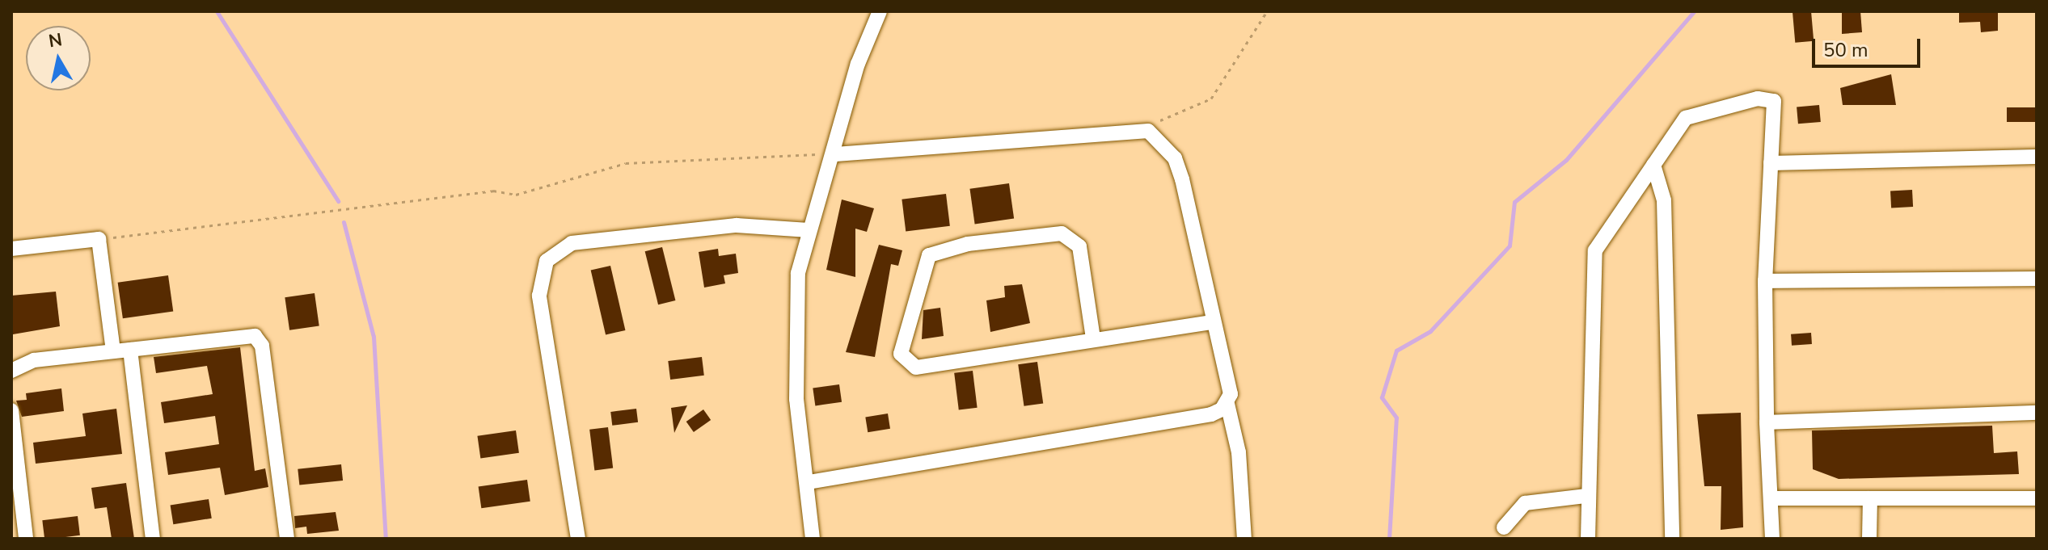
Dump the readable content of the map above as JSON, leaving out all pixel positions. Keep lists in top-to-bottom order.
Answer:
{
  "scale_bar": "50 m",
  "north": "top"
}
